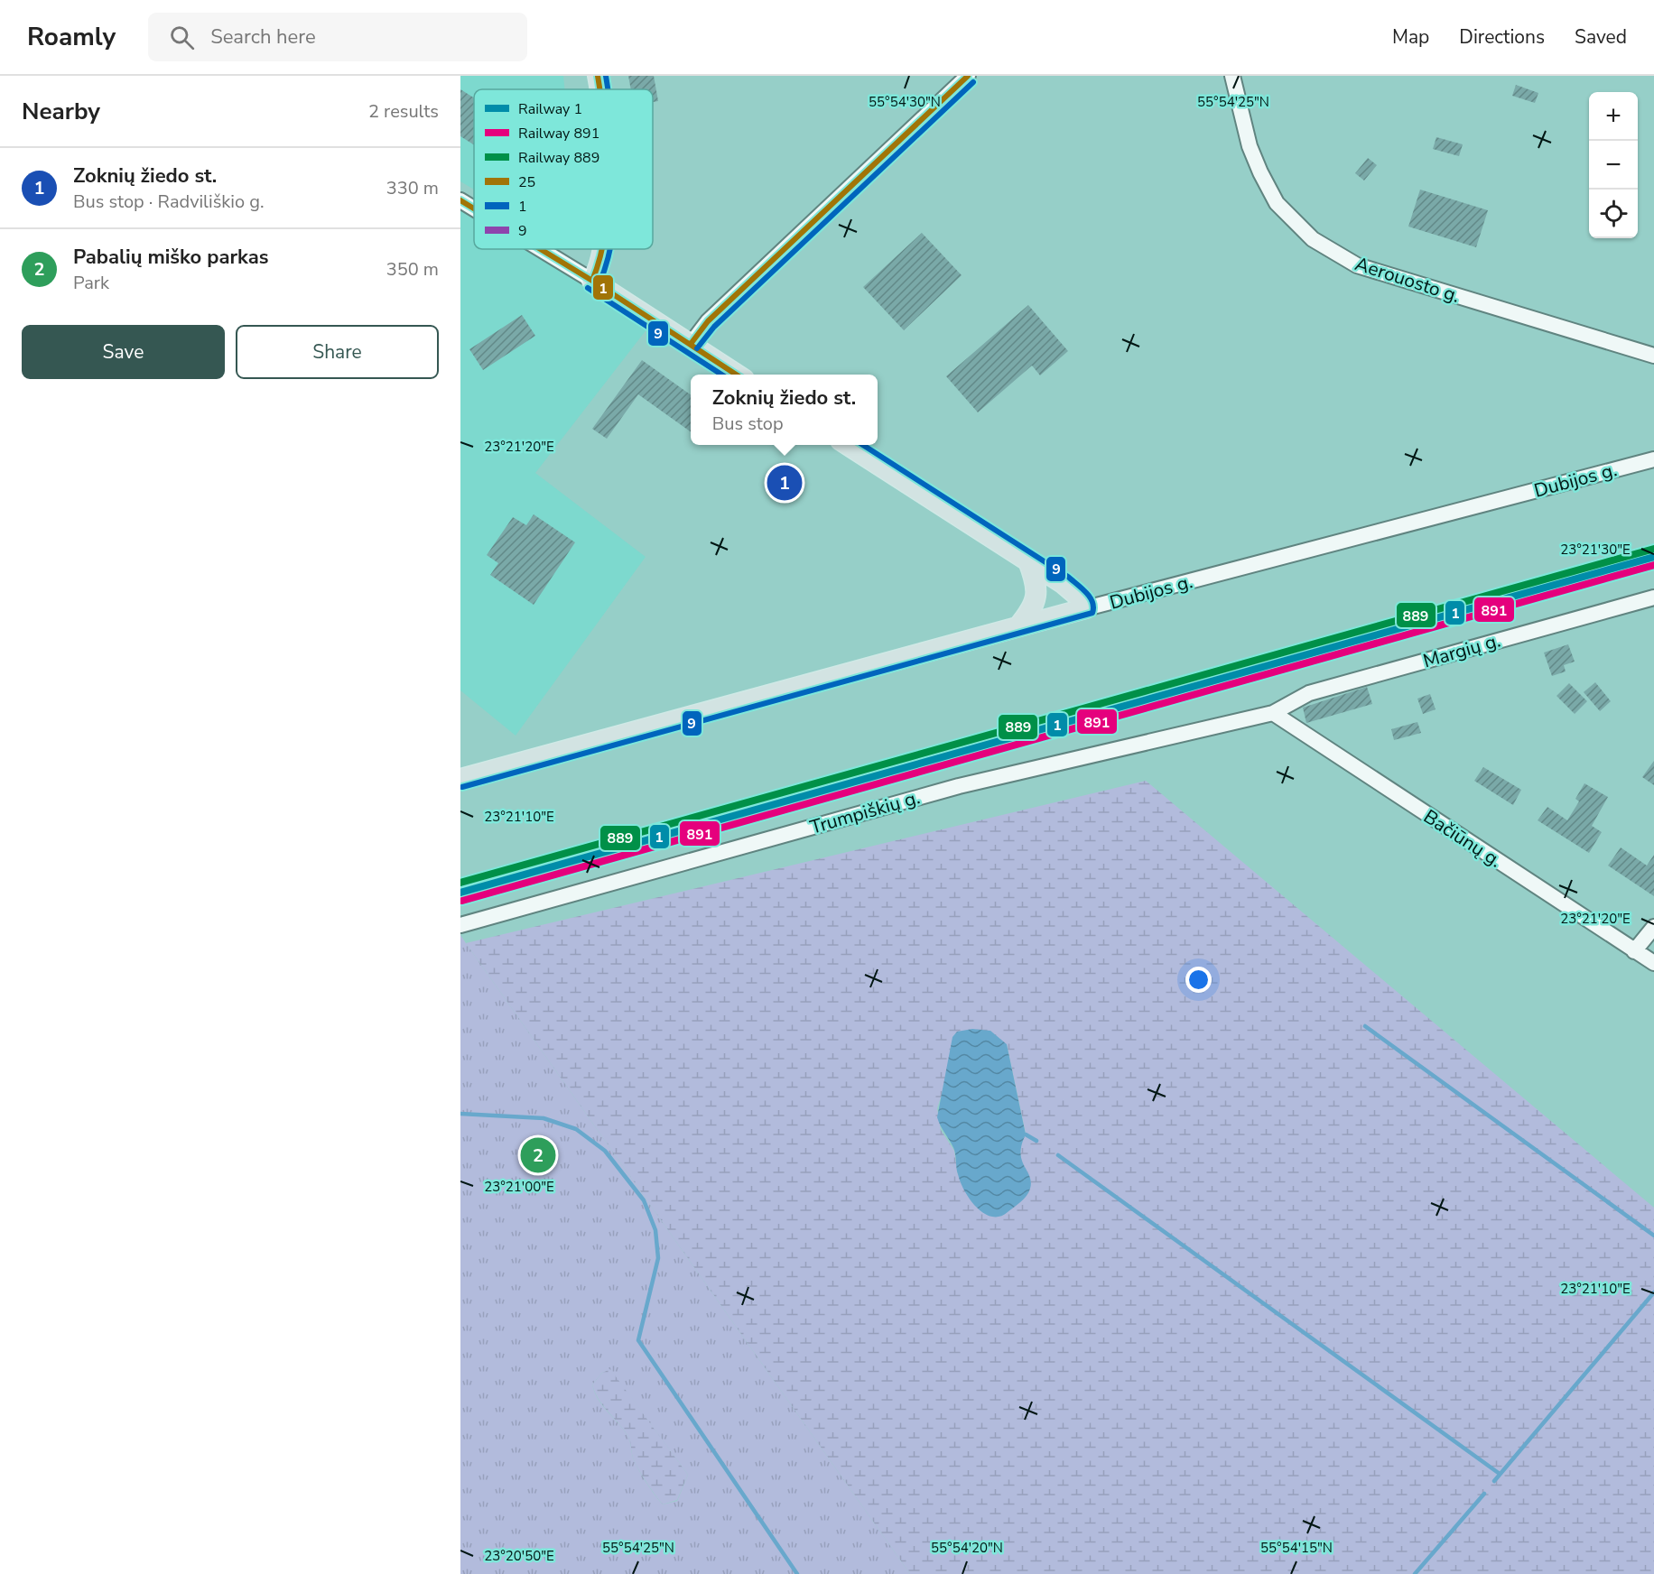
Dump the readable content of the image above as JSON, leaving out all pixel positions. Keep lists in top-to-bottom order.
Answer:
{
  "streets": {
    "main road": ["Dubijos g."],
    "street": [
      "Aerouosto g.",
      "Margių g.",
      "Trumpiškių g.",
      "Bačiūnų g."
    ]
  },
  "crossings": [
    ["Margių g.", "Trumpiškių g."],
    ["Margių g.", "Bačiūnų g."],
    ["Trumpiškių g.", "Bačiūnų g."]
  ],
  "lines": [
    "transit line 1",
    "transit line 9",
    "rail line 889",
    "rail line 1",
    "rail line 891"
  ],
  "legend": [
    "Railway 1",
    "Railway 891",
    "Railway 889",
    "25",
    "1",
    "9"
  ],
  "page": {
    "header": "Roamly",
    "search": "Search here",
    "nav": ["Map", "Directions", "Saved"],
    "heading": ["Nearby", "2 results"],
    "map_buttons": ["+", "−"],
    "list": [
      {
        "mark": "1",
        "name": "Zoknių žiedo st.",
        "note": "Bus stop · Radviliškio g.",
        "value": "330 m"
      },
      {
        "mark": "2",
        "name": "Pabalių miško parkas",
        "note": "Park",
        "value": "350 m"
      }
    ],
    "buttons": ["Save", "Share"],
    "popup": ["Zoknių žiedo st.", "Bus stop"],
    "pins": ["1", "2"]
  },
  "coordinates": [
    "55°54'30\"N",
    "55°54'25\"N",
    "23°21'20\"E",
    "23°21'30\"E",
    "23°21'10\"E",
    "23°21'00\"E",
    "55°54'20\"N",
    "55°54'15\"N",
    "23°20'50\"E"
  ]
}
